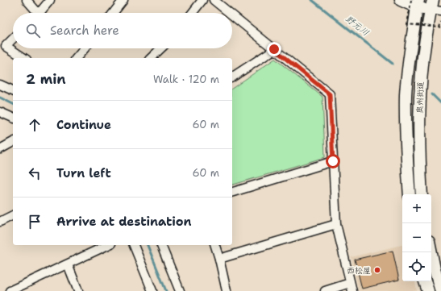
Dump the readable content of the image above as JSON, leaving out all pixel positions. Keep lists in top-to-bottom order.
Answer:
{
  "streets": {
    "highway": ["奥州街道"]
  },
  "water": ["野元川"],
  "places": ["西松屋"],
  "page": {
    "search": "Search here",
    "heading": ["2 min", "Walk · 120 m"],
    "list": [
      ["Continue", "60 m"],
      ["Turn left", "60 m"],
      "Arrive at destination"
    ],
    "map_buttons": ["+", "−"]
  }
}
